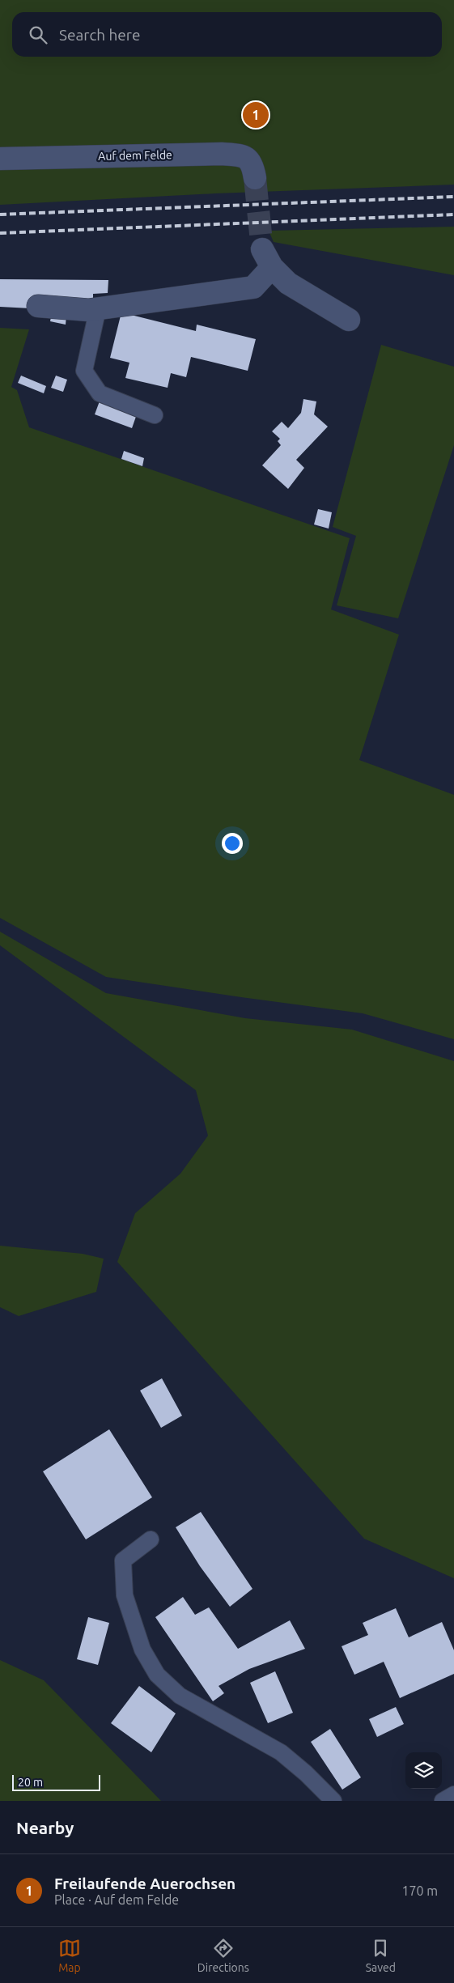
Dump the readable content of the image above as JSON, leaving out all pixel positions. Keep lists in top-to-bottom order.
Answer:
{
  "streets": {
    "street": ["Auf dem Felde"]
  },
  "scale_bar": "20 m",
  "page": {
    "search": "Search here",
    "pins": "1",
    "scale": "20 m",
    "heading": "Nearby",
    "list": [
      {
        "mark": "1",
        "name": "Freilaufende Auerochsen",
        "note": "Place · Auf dem Felde",
        "value": "170 m"
      }
    ],
    "nav": ["Map", "Directions", "Saved"]
  }
}
